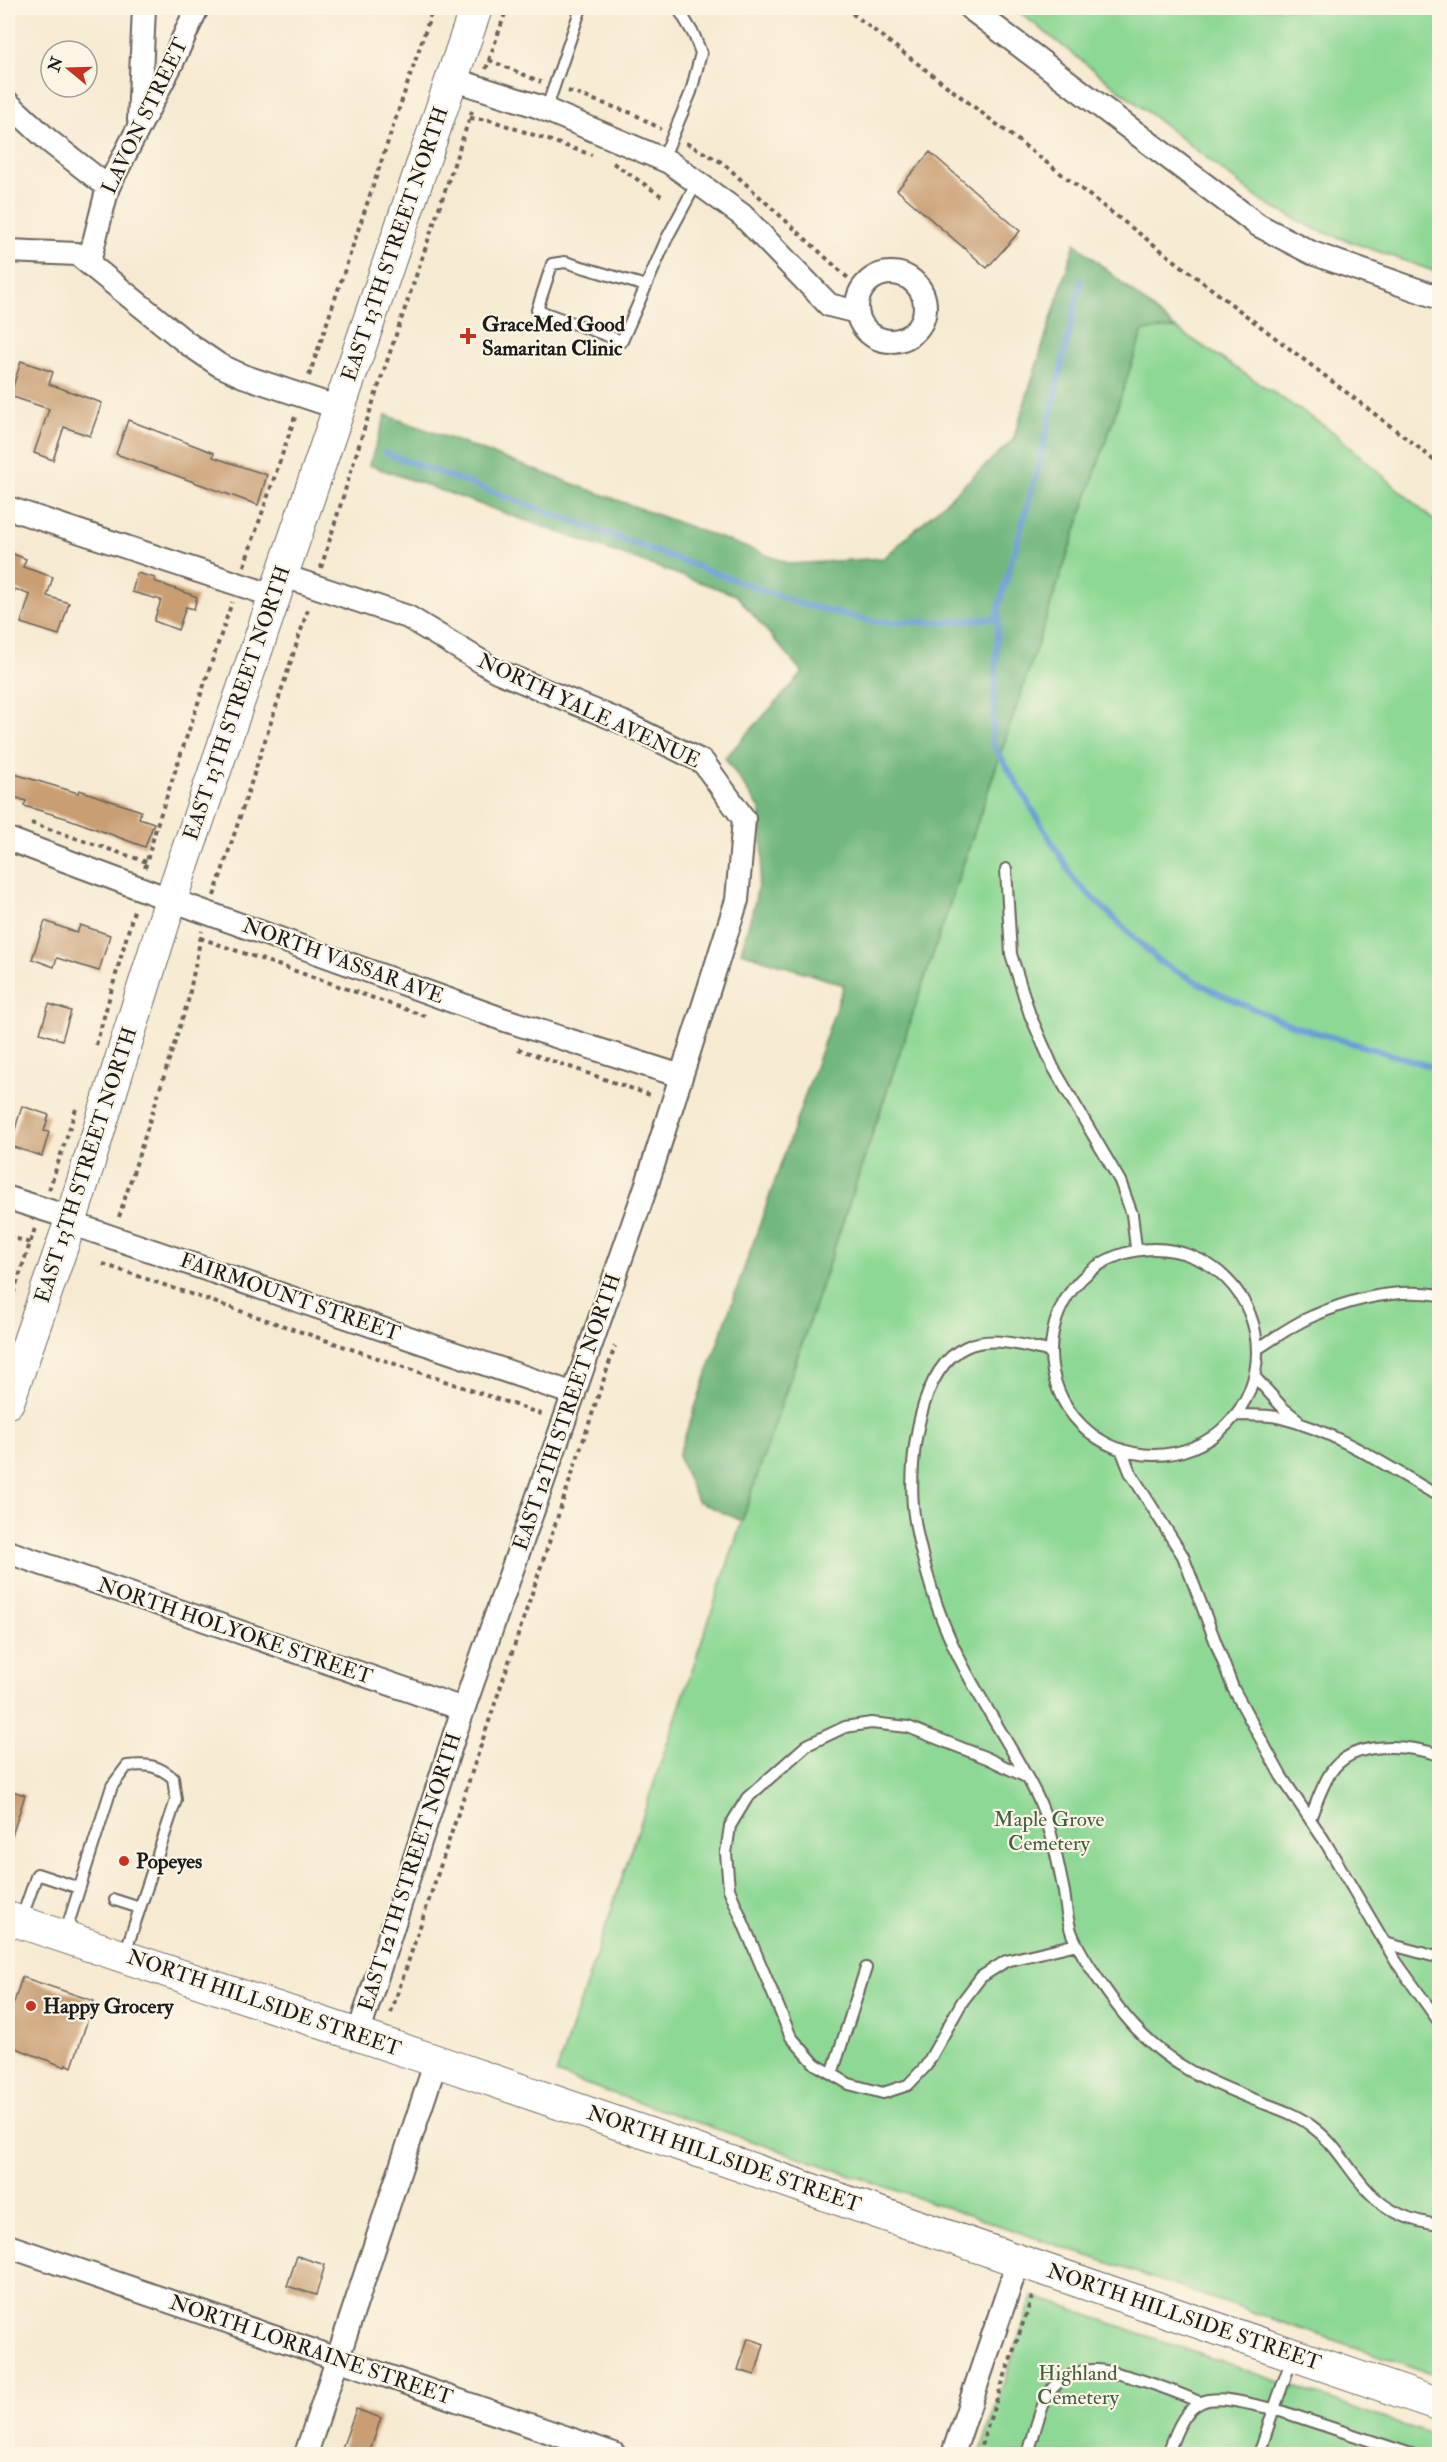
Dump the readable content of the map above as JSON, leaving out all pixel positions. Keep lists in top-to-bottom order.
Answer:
{
  "streets": {
    "main road": ["EAST 13TH STREET NORTH", "NORTH HILLSIDE STREET"],
    "street": [
      "LAVON STREET",
      "NORTH YALE AVENUE",
      "NORTH VASSAR AVE",
      "FAIRMOUNT STREET",
      "EAST 12TH STREET NORTH",
      "NORTH HOLYOKE STREET",
      "NORTH LORRAINE STREET"
    ]
  },
  "crossings": [
    ["EAST 13TH STREET NORTH", "NORTH YALE AVENUE"],
    ["EAST 13TH STREET NORTH", "NORTH VASSAR AVE"],
    ["EAST 13TH STREET NORTH", "FAIRMOUNT STREET"],
    ["NORTH YALE AVENUE", "EAST 12TH STREET NORTH"],
    ["NORTH VASSAR AVE", "EAST 12TH STREET NORTH"],
    ["FAIRMOUNT STREET", "EAST 12TH STREET NORTH"],
    ["EAST 12TH STREET NORTH", "NORTH HOLYOKE STREET"],
    ["EAST 12TH STREET NORTH", "NORTH HILLSIDE STREET"]
  ],
  "parks": ["Maple Grove Cemetery", "Highland Cemetery"],
  "places": {
    "health": ["GraceMed Good Samaritan Clinic"],
    "other": ["Popeyes", "Happy Grocery"]
  },
  "north": "left"
}
